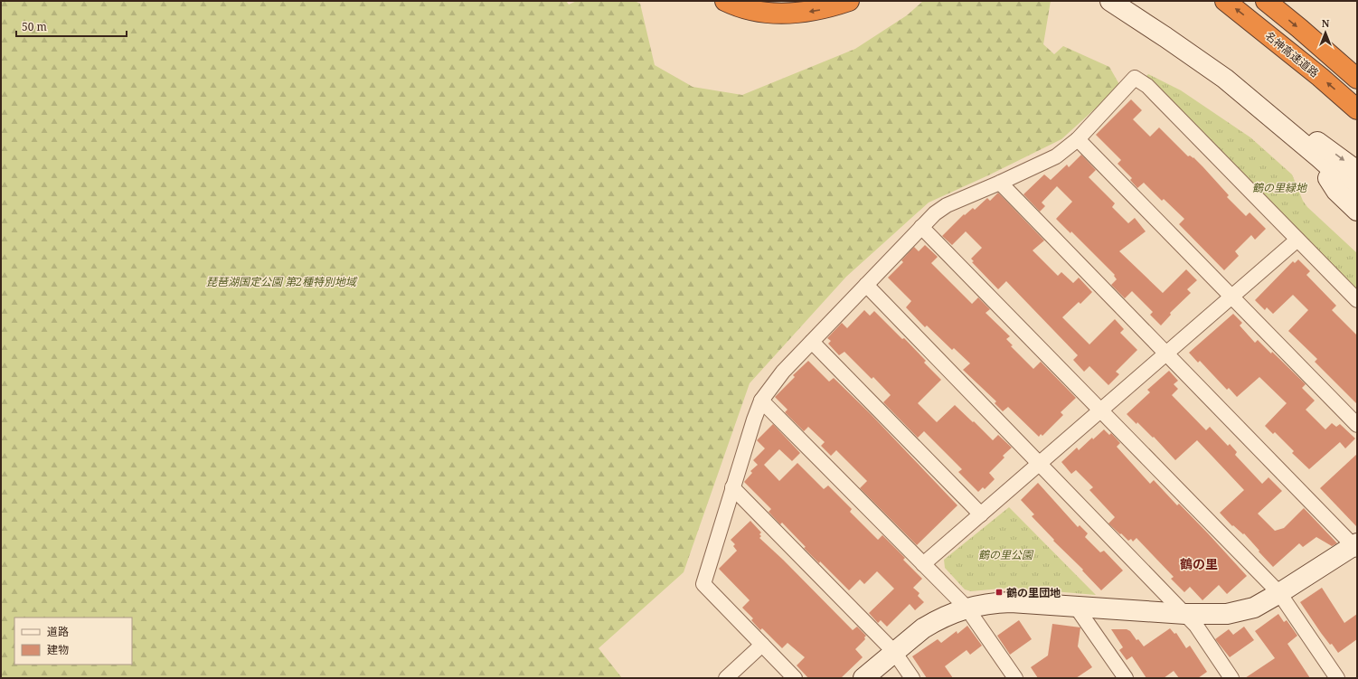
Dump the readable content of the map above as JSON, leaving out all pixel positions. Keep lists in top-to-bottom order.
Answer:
{
  "streets": {
    "highway": ["名神高速道路"]
  },
  "districts": ["鶴の里"],
  "parks": ["鶴の里緑地", "琵琶湖国定公園 第2種特別地域", "鶴の里公園"],
  "places": {
    "transit": ["鶴の里団地"]
  },
  "legend": ["道路", "建物"],
  "scale_bar": "50 m",
  "north": "top"
}
